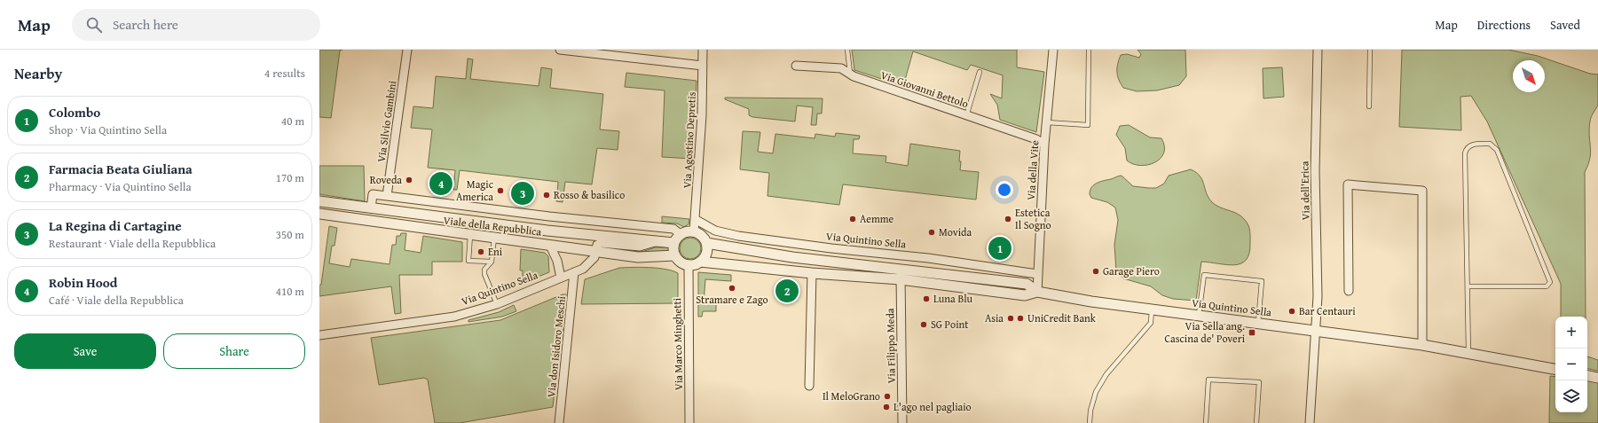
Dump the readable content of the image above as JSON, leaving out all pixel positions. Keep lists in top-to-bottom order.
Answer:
{
  "streets": {
    "street": [
      "Via Giovanni Bettolo",
      "Via Silvio Gambini",
      "Via Agostino Depretis",
      "Via della Vite",
      "Via dell'Erica",
      "Viale della Repubblica",
      "Via Quintino Sella",
      "Via Marco Minghetti",
      "Via Filippo Meda",
      "Via don Isidoro Meschi"
    ]
  },
  "crossings": [
    ["Via Giovanni Bettolo", "Via della Vite"],
    ["Via Silvio Gambini", "Viale della Repubblica"],
    ["Via Agostino Depretis", "Viale della Repubblica"],
    ["Via Agostino Depretis", "Via Quintino Sella"],
    ["Via Agostino Depretis", "Via Marco Minghetti"],
    ["Via della Vite", "Via Quintino Sella"],
    ["Via dell'Erica", "Via Quintino Sella"],
    ["Viale della Repubblica", "Via Quintino Sella"],
    ["Viale della Repubblica", "Via Marco Minghetti"],
    ["Via Quintino Sella", "Via Marco Minghetti"],
    ["Via Quintino Sella", "Via Filippo Meda"],
    ["Via Quintino Sella", "Via don Isidoro Meschi"]
  ],
  "places": {
    "other": [
      "Roveda",
      "Magic America",
      "Rosso & basilico",
      "Aemme",
      "Estetica Il Sogno",
      "Movida",
      "Eni",
      "Garage Piero",
      "Stramare e Zago",
      "Luna Blu",
      "Bar Centauri",
      "Asia",
      "UniCredit Bank",
      "SG Point",
      "Il MeloGrano",
      "L'ago nel pagliaio"
    ],
    "transit": ["Via Sella ang. Cascina de' Poveri"]
  },
  "north": "bottom right",
  "page": {
    "header": "Map",
    "search": "Search here",
    "nav": ["Map", "Directions", "Saved"],
    "heading": ["Nearby", "4 results"],
    "list": [
      {
        "mark": "1",
        "name": "Colombo",
        "note": "Shop · Via Quintino Sella",
        "value": "40 m"
      },
      {
        "mark": "2",
        "name": "Farmacia Beata Giuliana",
        "note": "Pharmacy · Via Quintino Sella",
        "value": "170 m"
      },
      {
        "mark": "3",
        "name": "La Regina di Cartagine",
        "note": "Restaurant · Viale della Repubblica",
        "value": "350 m"
      },
      {
        "mark": "4",
        "name": "Robin Hood",
        "note": "Café · Viale della Repubblica",
        "value": "410 m"
      }
    ],
    "pins": [
      "4",
      "3",
      "1",
      "2"
    ],
    "map_buttons": ["+", "−"],
    "buttons": ["Save", "Share"]
  }
}
